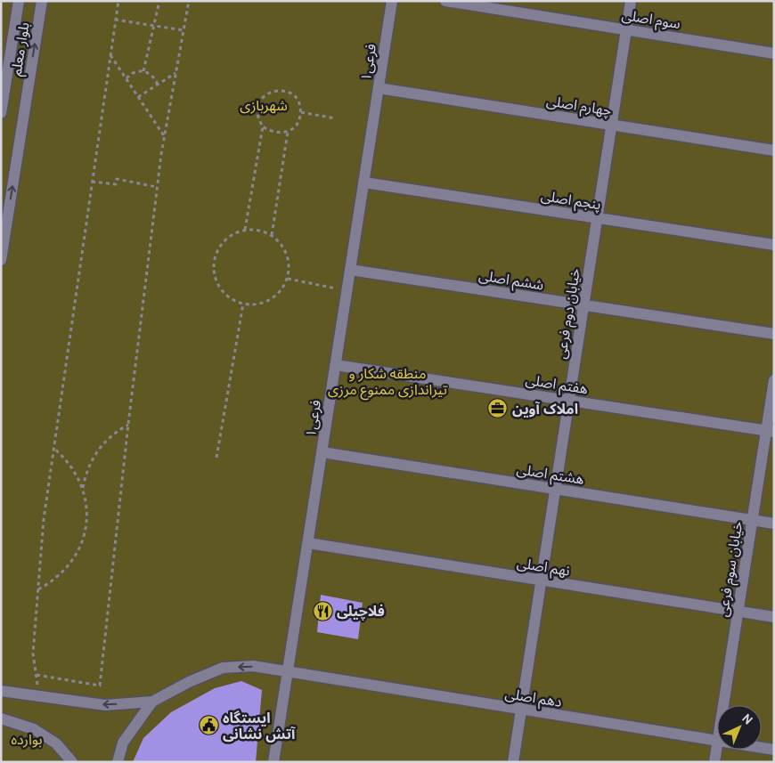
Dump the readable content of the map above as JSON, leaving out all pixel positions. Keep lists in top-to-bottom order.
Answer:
{
  "streets": {
    "street": [
      "سوم اصلی",
      "بلوار معلم",
      "فرعی۱",
      "چهارم اصلی",
      "پنجم اصلی",
      "ششم اصلی",
      "خیابان دوم فرعی",
      "هفتم اصلی",
      "هشتم اصلی",
      "نهم اصلی",
      "خیابان سوم فرعی",
      "دهم اصلی"
    ]
  },
  "crossings": [
    ["سوم اصلی", "خیابان دوم فرعی"],
    ["فرعی۱", "چهارم اصلی"],
    ["فرعی۱", "پنجم اصلی"],
    ["فرعی۱", "ششم اصلی"],
    ["فرعی۱", "هفتم اصلی"],
    ["فرعی۱", "هشتم اصلی"],
    ["فرعی۱", "نهم اصلی"],
    ["فرعی۱", "دهم اصلی"],
    ["چهارم اصلی", "خیابان دوم فرعی"],
    ["پنجم اصلی", "خیابان دوم فرعی"],
    ["ششم اصلی", "خیابان دوم فرعی"],
    ["خیابان دوم فرعی", "هفتم اصلی"],
    ["خیابان دوم فرعی", "هشتم اصلی"],
    ["خیابان دوم فرعی", "نهم اصلی"],
    ["خیابان دوم فرعی", "دهم اصلی"],
    ["هفتم اصلی", "خیابان سوم فرعی"],
    ["هشتم اصلی", "خیابان سوم فرعی"],
    ["نهم اصلی", "خیابان سوم فرعی"]
  ],
  "parks": ["شهربازی", "منطقه شکار و تیراندازی ممنوع مرزی", "بوارده"],
  "places": {
    "office": ["املاک آوین"],
    "restaurant": ["فلاچیلی"],
    "public building": ["ایستگاه آتش نشانی"]
  },
  "north": "top right"
}
